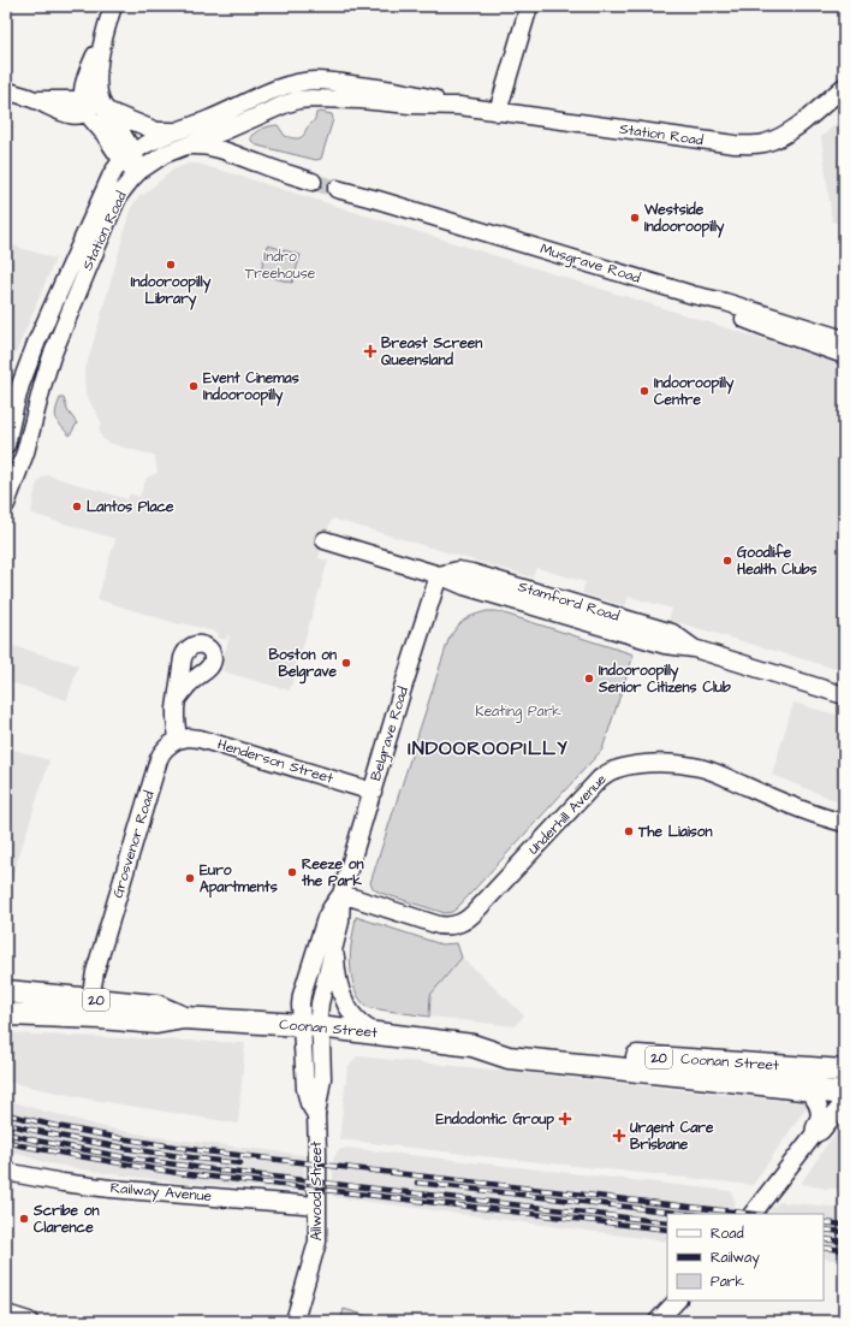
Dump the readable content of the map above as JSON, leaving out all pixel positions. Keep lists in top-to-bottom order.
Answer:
{
  "streets": {
    "main road": ["20", "Coonan Street"],
    "street": [
      "Station Road",
      "Musgrave Road",
      "Stamford Road",
      "Belgrave Road",
      "Henderson Street",
      "Underhill Avenue",
      "Grosvenor Road",
      "Allwood Street",
      "Railway Avenue"
    ]
  },
  "crossings": [
    ["Stamford Road", "Belgrave Road"],
    ["Belgrave Road", "Henderson Street"],
    ["Belgrave Road", "Underhill Avenue"],
    ["Belgrave Road", "Coonan Street"],
    ["Belgrave Road", "Allwood Street"],
    ["Henderson Street", "Grosvenor Road"],
    ["Grosvenor Road", "Coonan Street"],
    ["Coonan Street", "Allwood Street"],
    ["Allwood Street", "Railway Avenue"]
  ],
  "districts": ["INDOOROOPILLY"],
  "parks": ["Indro Treehouse", "Keating Park"],
  "places": {
    "other": [
      "Westside Indooroopilly",
      "Indooroopilly Library",
      "Event Cinemas Indooroopilly",
      "Indooroopilly Centre",
      "Lantos Place",
      "Goodlife Health Clubs",
      "Boston on Belgrave",
      "Indooroopilly Senior Citizens Club",
      "The Liaison",
      "Reeze on the Park",
      "Euro Apartments",
      "Scribe on Clarence"
    ],
    "health": ["Breast Screen Queensland", "Endodontic Group", "Urgent Care Brisbane"]
  },
  "legend": ["Road", "Railway", "Park"]
}
